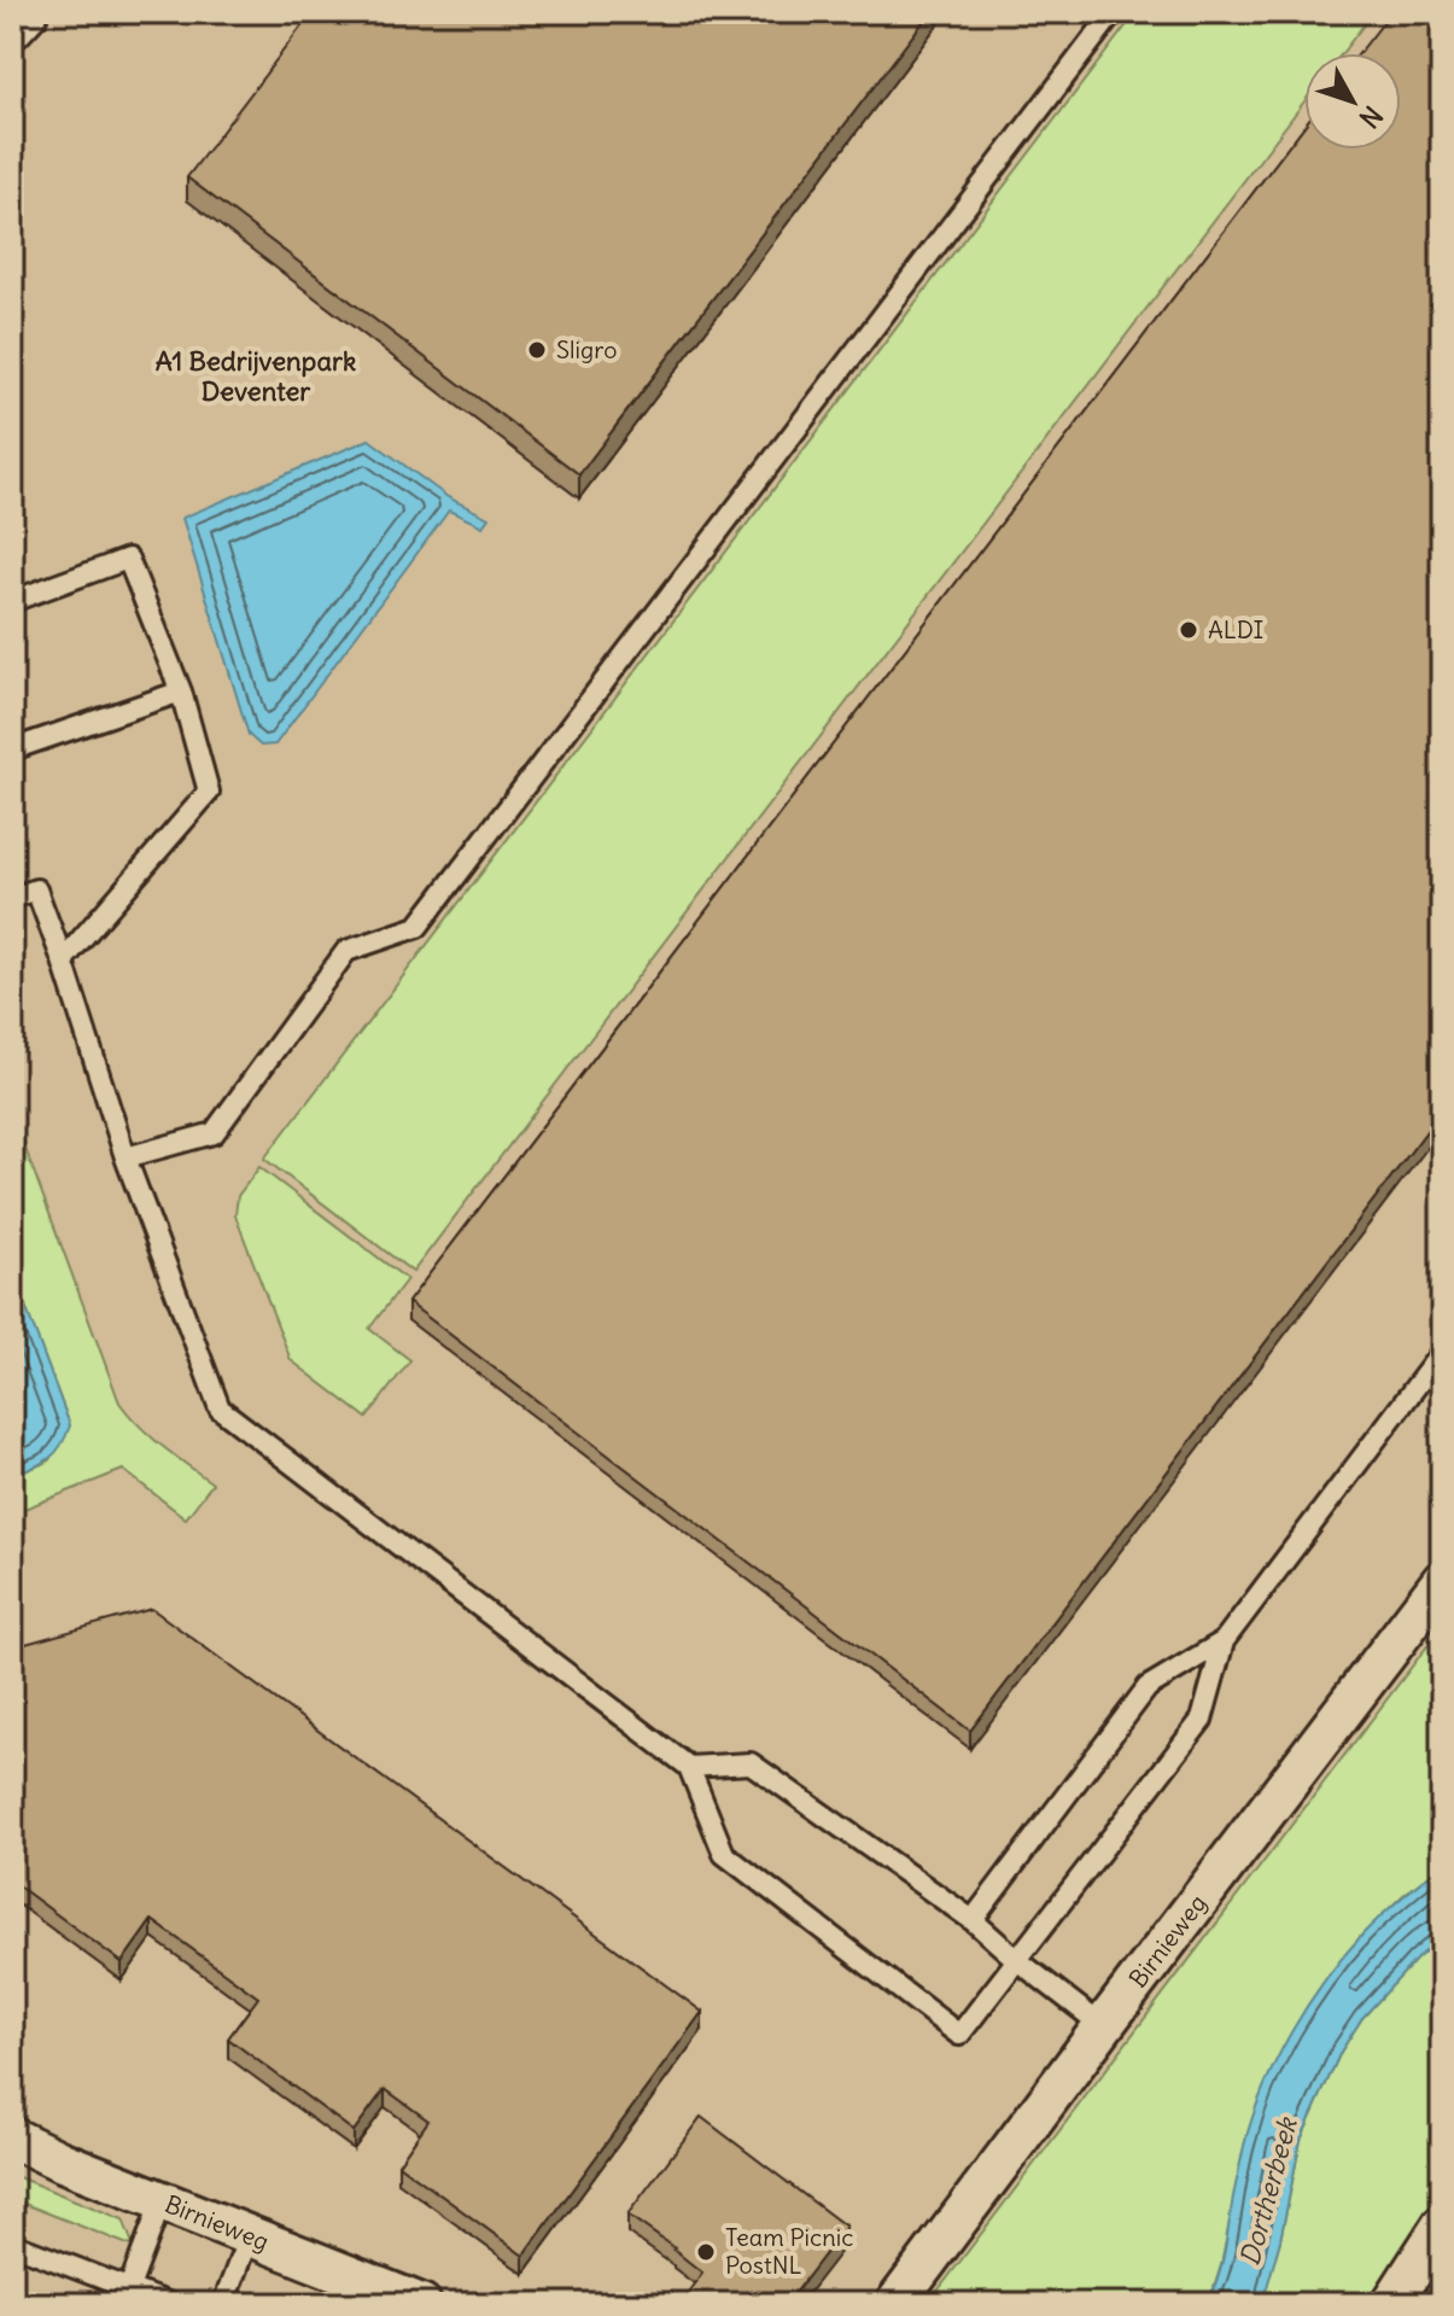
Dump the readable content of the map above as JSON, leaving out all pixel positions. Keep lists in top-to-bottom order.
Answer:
{
  "streets": {
    "street": ["Birnieweg"]
  },
  "districts": ["A1 Bedrijvenpark Deventer"],
  "water": ["Dortherbeek"],
  "places": ["Sligro", "ALDI", "Team Picnic PostNL"],
  "north": "bottom right"
}
